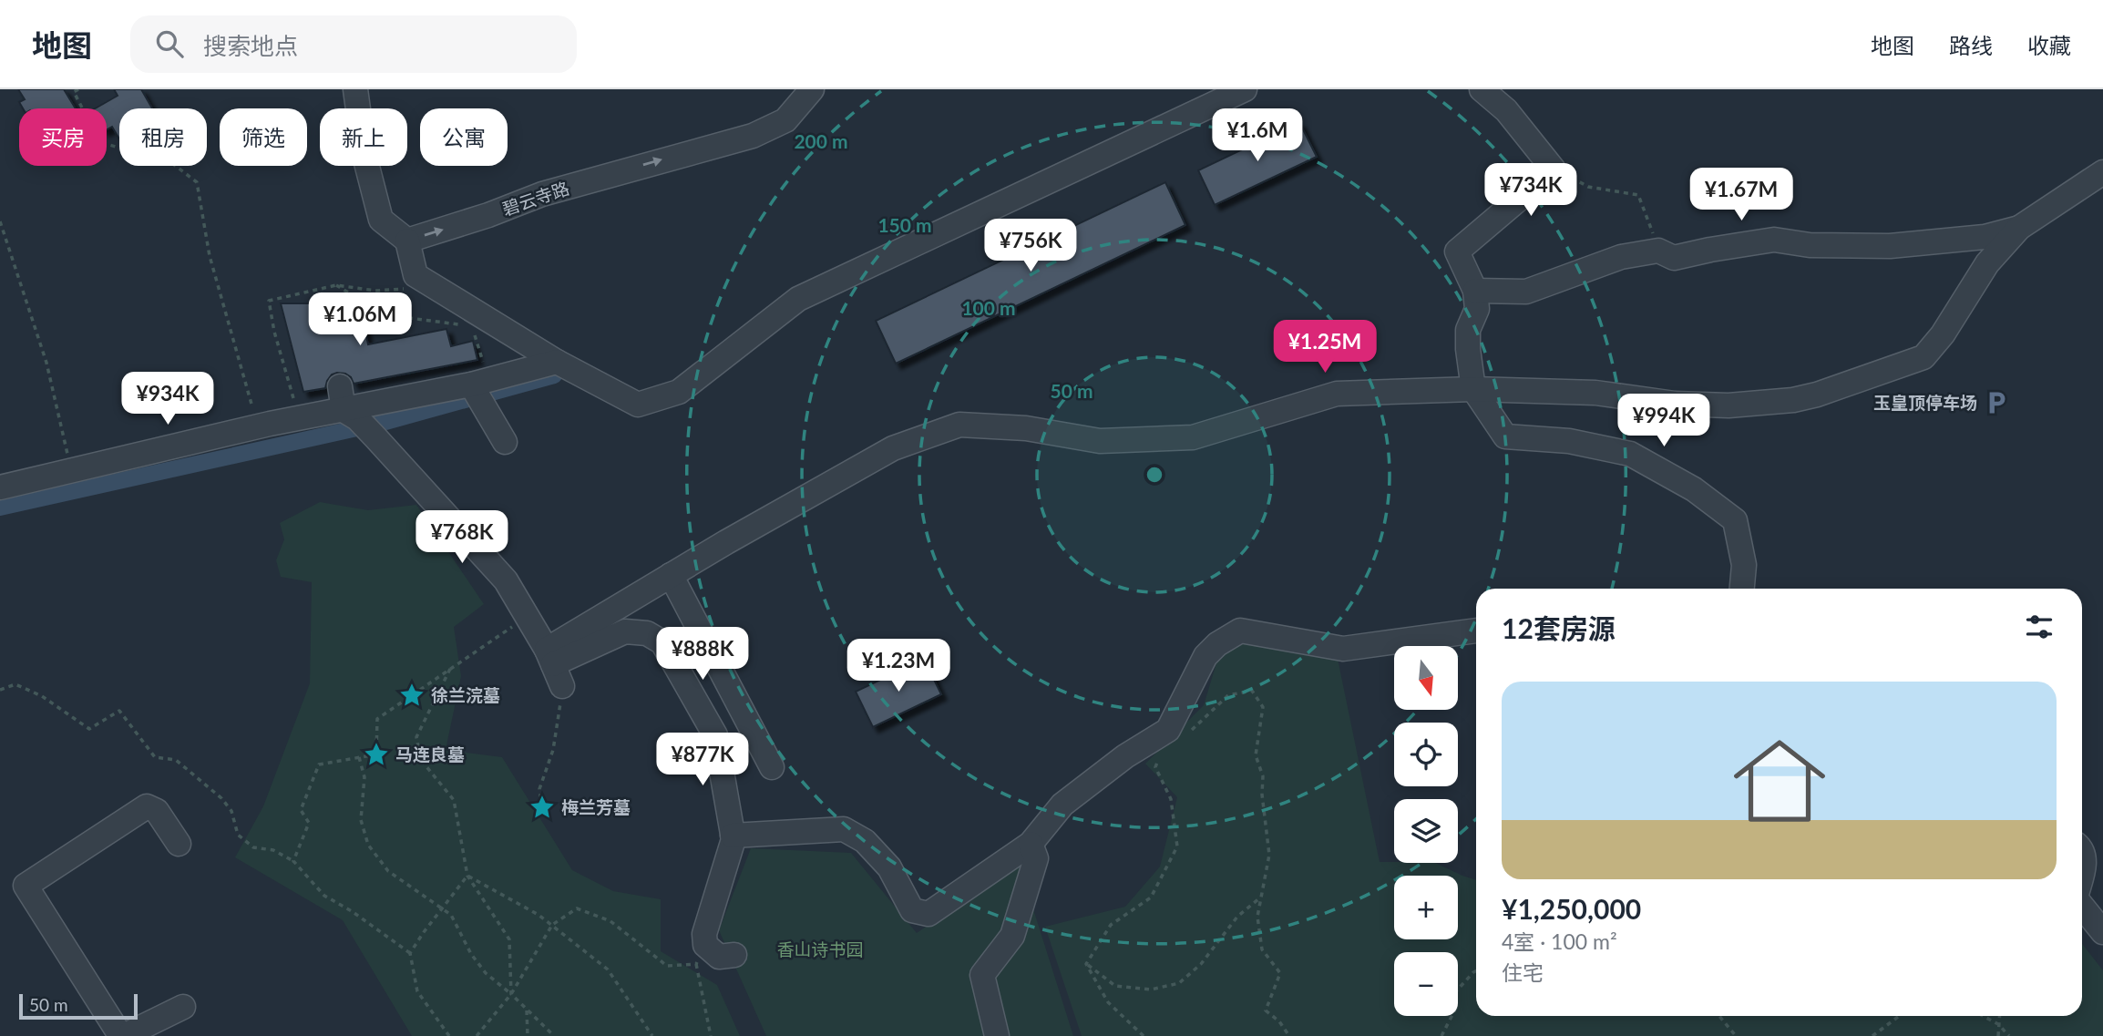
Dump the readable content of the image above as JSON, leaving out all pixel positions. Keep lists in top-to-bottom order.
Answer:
{
  "streets": {
    "street": ["碧云寺路"]
  },
  "parks": ["香山诗书园"],
  "places": {
    "parking": ["玉皇顶停车场"],
    "place": ["徐兰浣墓", "马连良墓", "梅兰芳墓"]
  },
  "scale_bar": "50 m",
  "north": "bottom",
  "page": {
    "header": "地图",
    "search": "搜索地点",
    "nav": ["地图", "路线", "收藏"],
    "price": [
      "¥1.6M",
      "¥734K",
      "¥1.67M",
      "¥756K",
      "¥1.06M",
      "¥1.25M",
      "¥934K",
      "¥994K",
      "¥768K",
      "¥888K",
      "¥1.23M",
      "¥877K"
    ],
    "chip": [
      "买房",
      "租房",
      "筛选",
      "新上",
      "公寓"
    ],
    "heading": "12套房源",
    "map_buttons": ["+", "−"],
    "list": [
      {
        "name": "¥1,250,000",
        "note": "4室 · 100 m² · 住宅"
      }
    ],
    "scale": "50 m"
  },
  "rings": [
    "200 m",
    "150 m",
    "100 m",
    "50 m"
  ]
}
